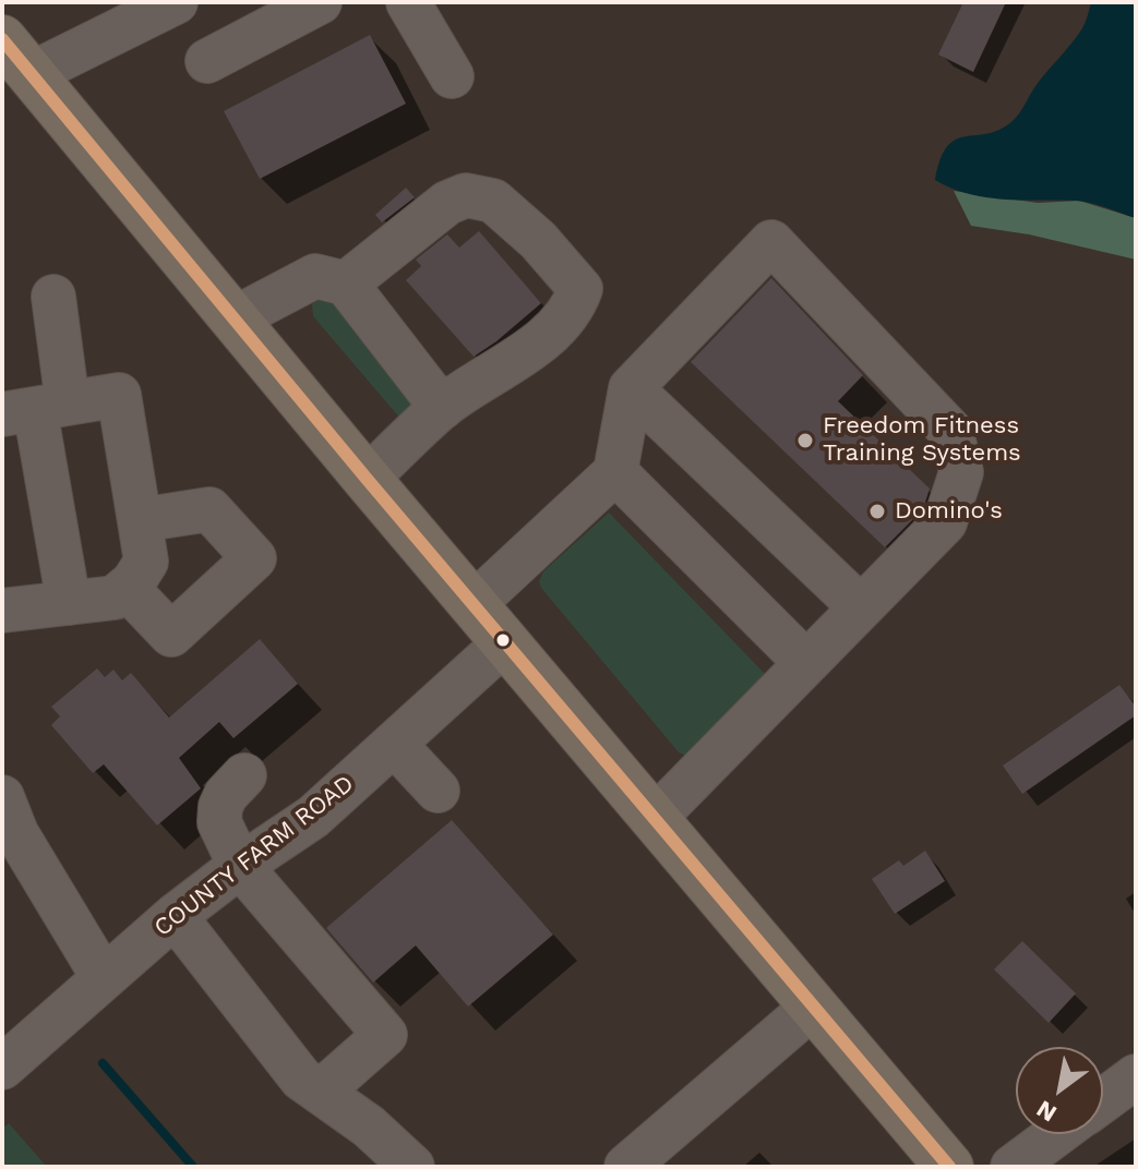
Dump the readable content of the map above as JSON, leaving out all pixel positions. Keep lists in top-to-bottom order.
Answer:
{
  "streets": {
    "street": ["COUNTY FARM ROAD"]
  },
  "places": ["Freedom Fitness Training Systems", "Domino's"],
  "north": "bottom left"
}
